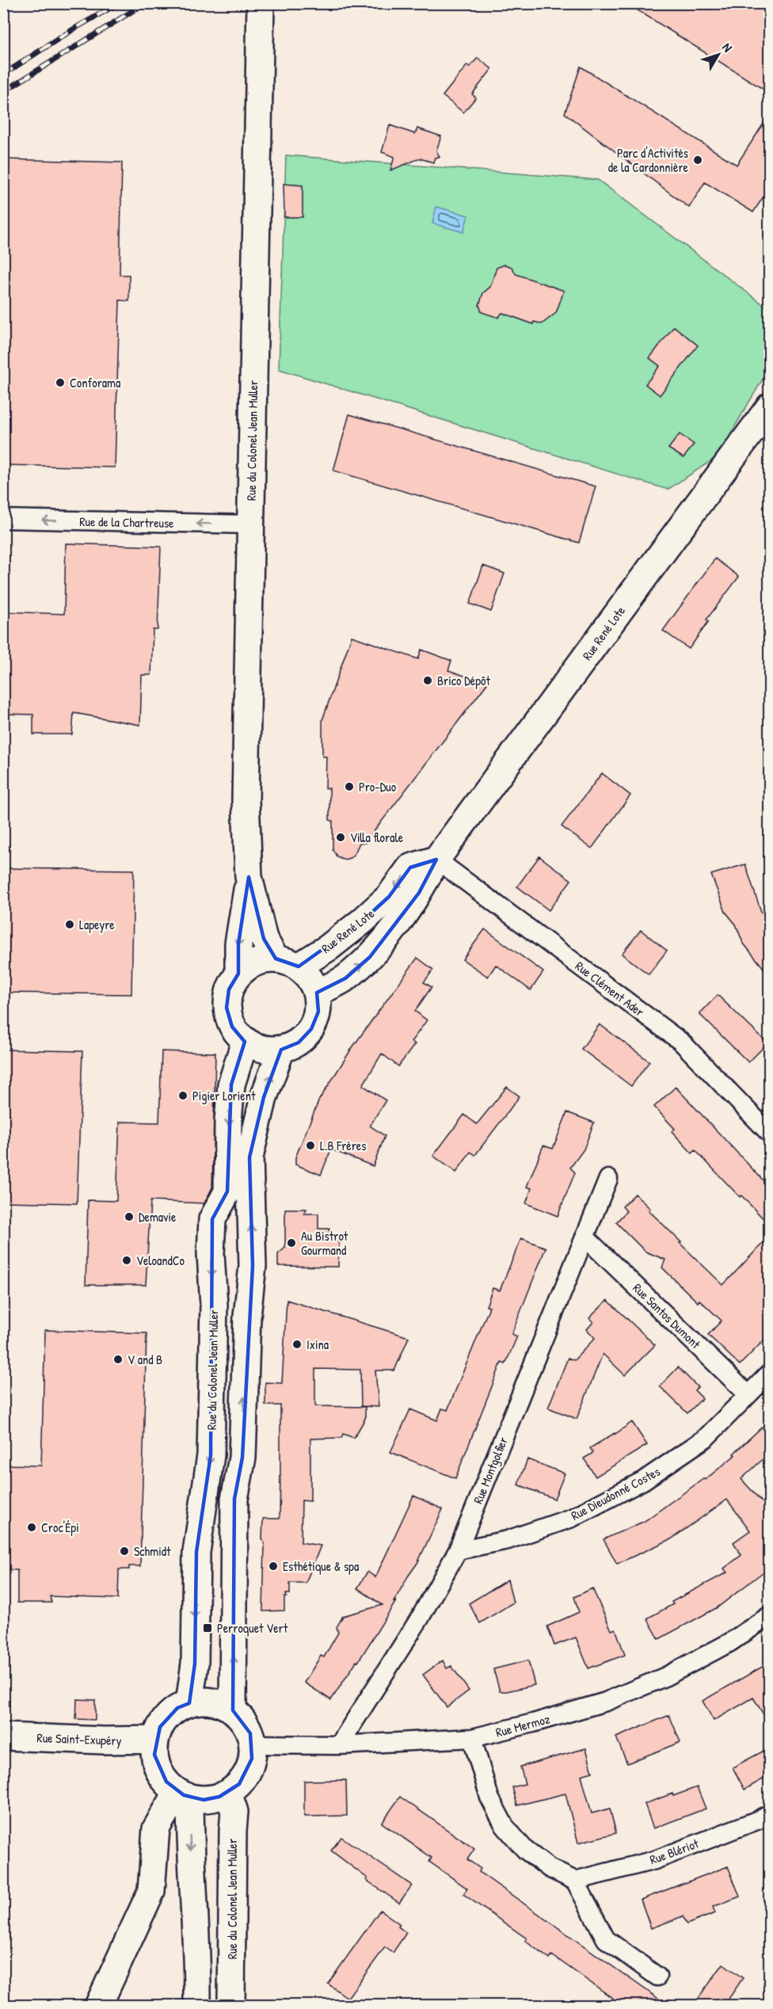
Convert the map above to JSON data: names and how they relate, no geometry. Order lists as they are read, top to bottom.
{
  "streets": {
    "main road": ["Rue du Colonel Jean Muller", "Rue René Lote", "Rue Saint-Exupéry"],
    "street": [
      "Rue de la Chartreuse",
      "Rue Clément Ader",
      "Rue Santos Dumont",
      "Rue Montgolfier",
      "Rue Dieudonné Costes",
      "Rue Mermoz",
      "Rue Blériot"
    ]
  },
  "crossings": [
    ["Rue du Colonel Jean Muller", "Rue de la Chartreuse"],
    ["Rue du Colonel Jean Muller", "Rue René Lote"],
    ["Rue du Colonel Jean Muller", "Rue Mermoz"],
    ["Rue du Colonel Jean Muller", "Rue Saint-Exupéry"],
    ["Rue René Lote", "Rue Clément Ader"],
    ["Rue Santos Dumont", "Rue Montgolfier"],
    ["Rue Santos Dumont", "Rue Dieudonné Costes"],
    ["Rue Montgolfier", "Rue Dieudonné Costes"],
    ["Rue Montgolfier", "Rue Mermoz"],
    ["Rue Mermoz", "Rue Saint-Exupéry"]
  ],
  "one_way": ["Rue de la Chartreuse"],
  "places": {
    "other": [
      "Parc d'Activités de la Cardonnière",
      "Conforama",
      "Brico Dépôt",
      "Pro-Duo",
      "Villa florale",
      "Lapeyre",
      "Pigier Lorient",
      "L.B Frères",
      "Demavie",
      "Au Bistrot Gourmand",
      "VeloandCo",
      "Ixina",
      "V and B",
      "Croc'Épi",
      "Schmidt",
      "Esthétique & spa"
    ],
    "transit": ["Perroquet Vert"]
  },
  "north": "top right"
}
